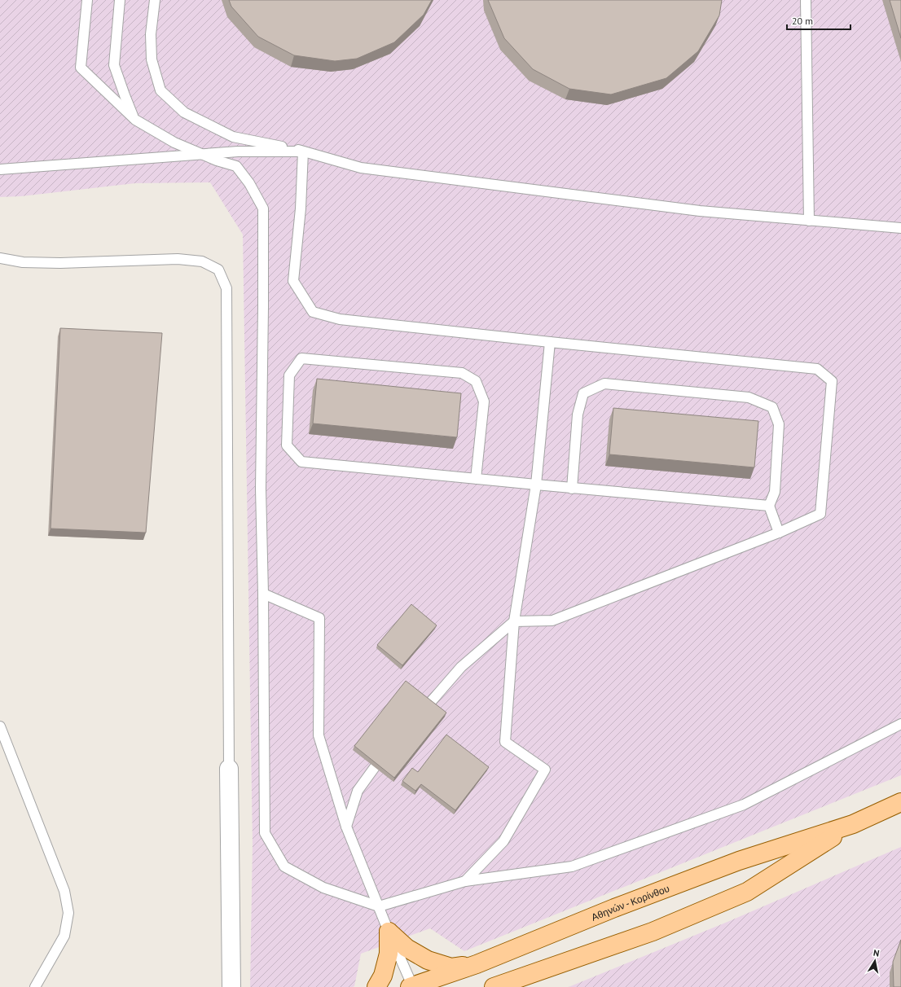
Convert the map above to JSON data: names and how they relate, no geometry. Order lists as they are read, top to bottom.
{
  "streets": {
    "main road": ["Αθηνών - Κορίνθου"]
  },
  "scale_bar": "20 m",
  "north": "top"
}
